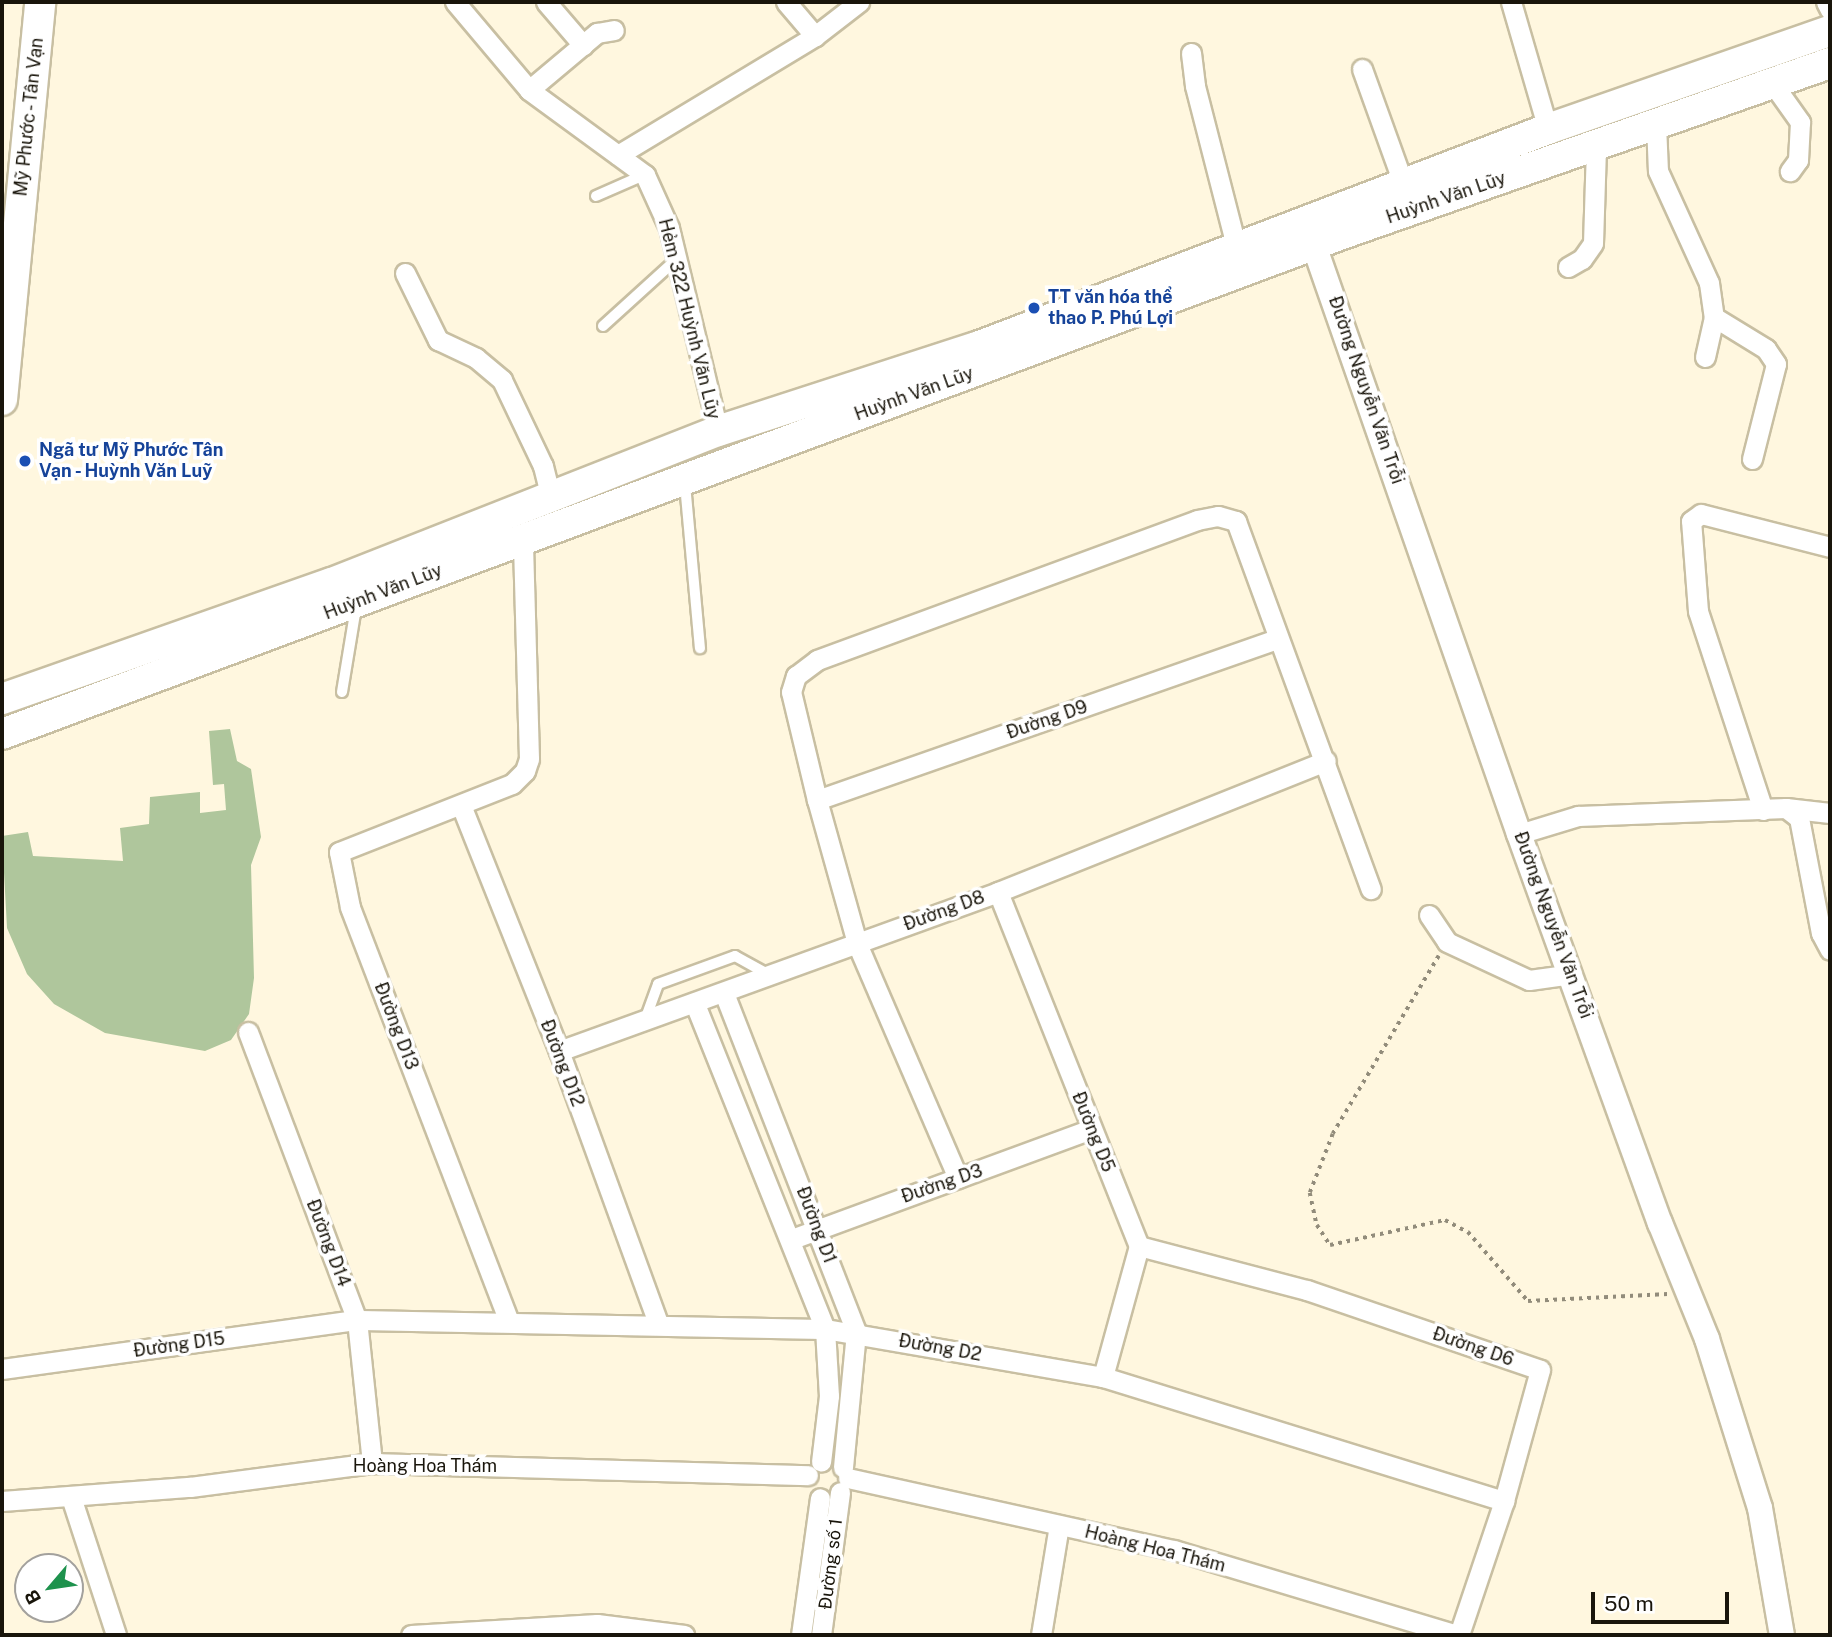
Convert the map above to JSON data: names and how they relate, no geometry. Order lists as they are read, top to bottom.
{
  "streets": {
    "main road": ["Mỹ Phước - Tân Vạn", "Huỳnh Văn Lũy"],
    "street": [
      "Hẻm 322 Huỳnh Văn Lũy",
      "Đường Nguyễn Văn Trỗi",
      "Đường D9",
      "Đường D8",
      "Đường D13",
      "Đường D12",
      "Đường D5",
      "Đường D3",
      "Đường D1",
      "Đường D14",
      "Đường D15",
      "Đường D6",
      "Đường D2",
      "Hoàng Hoa Thám",
      "Đường số 1"
    ]
  },
  "crossings": [
    ["Huỳnh Văn Lũy", "Hẻm 322 Huỳnh Văn Lũy"],
    ["Huỳnh Văn Lũy", "Đường Nguyễn Văn Trỗi"],
    ["Đường D8", "Đường D12"],
    ["Đường D8", "Đường D5"],
    ["Đường D8", "Đường D1"],
    ["Đường D13", "Đường D12"],
    ["Đường D13", "Đường D2"],
    ["Đường D12", "Đường D2"],
    ["Đường D5", "Đường D3"],
    ["Đường D5", "Đường D6"],
    ["Đường D3", "Đường D1"],
    ["Đường D1", "Đường D2"],
    ["Đường D1", "Hoàng Hoa Thám"],
    ["Đường D1", "Đường số 1"],
    ["Đường D14", "Đường D15"],
    ["Đường D14", "Đường D2"],
    ["Đường D14", "Hoàng Hoa Thám"],
    ["Đường D15", "Đường D2"],
    ["Đường D6", "Đường D2"],
    ["Đường D6", "Hoàng Hoa Thám"],
    ["Hoàng Hoa Thám", "Đường số 1"]
  ],
  "places": ["TT văn hóa thể thao P. Phú Lợi", "Ngã tư Mỹ Phước Tân Vạn - Huỳnh Văn Luỹ"],
  "scale_bar": "50 m",
  "north": "bottom left"
}
